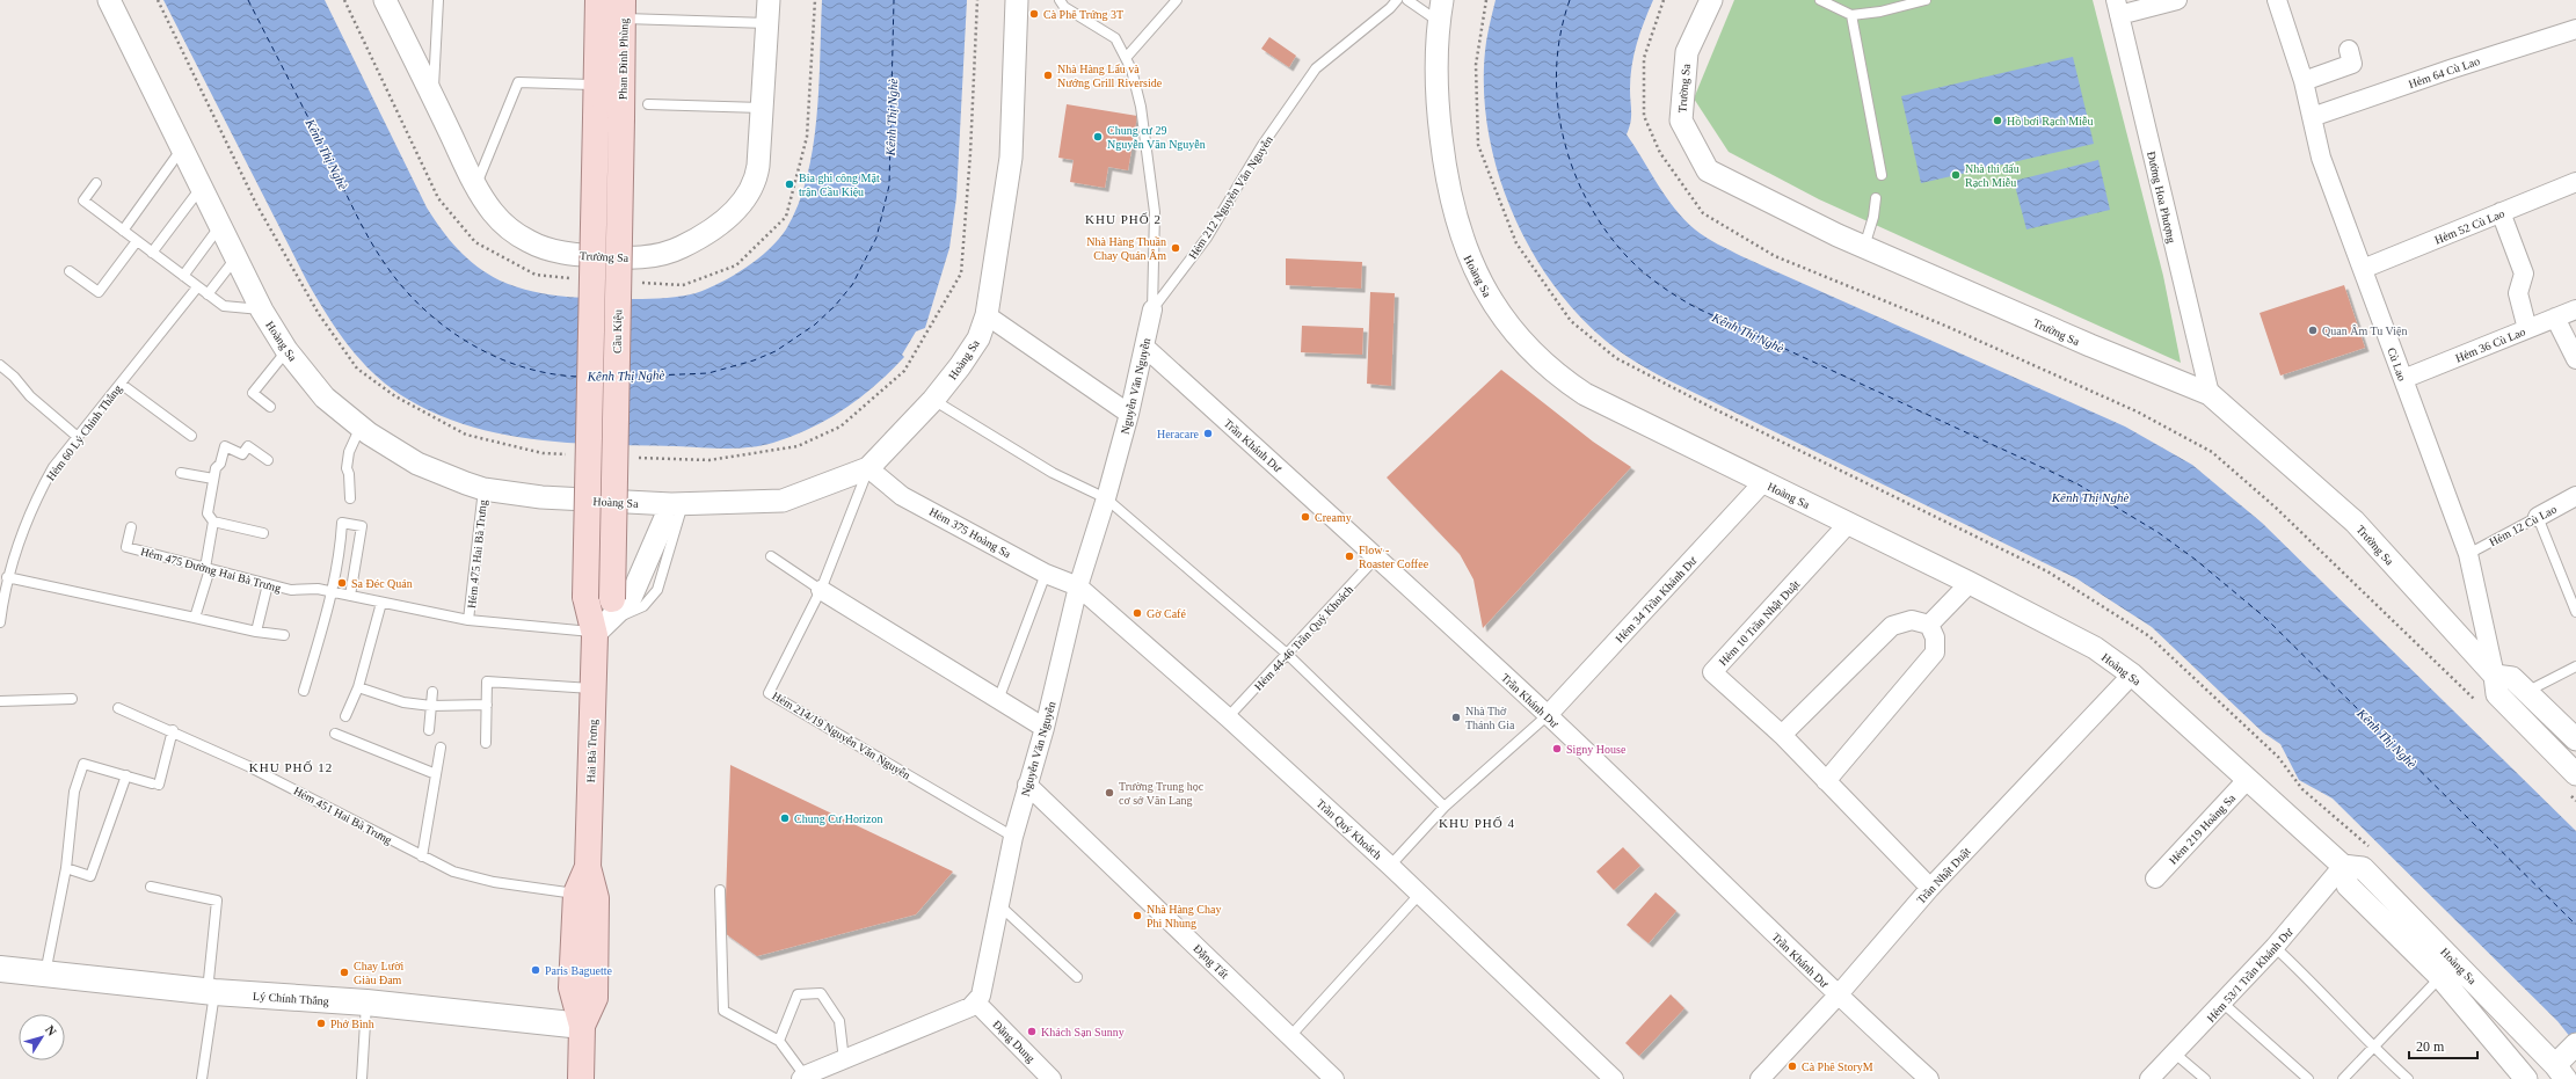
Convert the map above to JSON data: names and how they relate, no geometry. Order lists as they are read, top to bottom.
{
  "streets": {
    "main road": [
      "Phan Đình Phùng",
      "Cầu Kiệu",
      "Hai Bà Trưng",
      "Lý Chính Thắng"
    ],
    "street": [
      "Hẻm 64 Cù Lao",
      "Trường Sa",
      "Đường Hoa Phượng",
      "Hẻm 52 Cù Lao",
      "Hoàng Sa",
      "Hẻm 36 Cù Lao",
      "Cù Lao",
      "Nguyễn Văn Nguyễn",
      "Trần Khánh Dư",
      "Hẻm 12 Cù Lao",
      "Hẻm 375 Hoàng Sa",
      "Hẻm 34 Trần Khánh Dư",
      "Hẻm 10 Trần Nhật Duật",
      "Trần Quý Khoách",
      "Hẻm 219 Hoàng Sa",
      "Trần Nhật Duật",
      "Ðặng Tất",
      "Hẻm 53/1 Trần Khánh Dư",
      "Đặng Dung"
    ],
    "lane": [
      "Hẻm 212 Nguyễn Văn Nguyễn",
      "Hẻm 60 Lý Chính Thắng",
      "Hẻm 475 Hai Bà Trưng",
      "Hẻm 475 Đường Hai Bà Trưng",
      "Hẻm 44-46 Trần Quý Khoách",
      "Hẻm 214/19 Nguyễn Văn Nguyễn",
      "Hẻm 451 Hai Bà Trưng"
    ]
  },
  "crossings": [
    ["Phan Đình Phùng", "Cầu Kiệu"],
    ["Hẻm 64 Cù Lao", "Cù Lao"],
    ["Trường Sa", "Đường Hoa Phượng"],
    ["Trường Sa", "Cù Lao"],
    ["Hẻm 212 Nguyễn Văn Nguyễn", "Nguyễn Văn Nguyễn"],
    ["Hẻm 52 Cù Lao", "Cù Lao"],
    ["Hoàng Sa", "Hẻm 375 Hoàng Sa"],
    ["Hoàng Sa", "Hẻm 475 Hai Bà Trưng"],
    ["Hoàng Sa", "Hẻm 34 Trần Khánh Dư"],
    ["Hoàng Sa", "Hẻm 10 Trần Nhật Duật"],
    ["Hoàng Sa", "Hẻm 214/19 Nguyễn Văn Nguyễn"],
    ["Hoàng Sa", "Hẻm 219 Hoàng Sa"],
    ["Hoàng Sa", "Trần Nhật Duật"],
    ["Hoàng Sa", "Hẻm 53/1 Trần Khánh Dư"],
    ["Cầu Kiệu", "Hai Bà Trưng"],
    ["Hẻm 36 Cù Lao", "Cù Lao"],
    ["Cù Lao", "Hẻm 12 Cù Lao"],
    ["Nguyễn Văn Nguyễn", "Trần Khánh Dư"],
    ["Nguyễn Văn Nguyễn", "Hẻm 375 Hoàng Sa"],
    ["Nguyễn Văn Nguyễn", "Hẻm 214/19 Nguyễn Văn Nguyễn"],
    ["Nguyễn Văn Nguyễn", "Trần Quý Khoách"],
    ["Nguyễn Văn Nguyễn", "Ðặng Tất"],
    ["Nguyễn Văn Nguyễn", "Đặng Dung"],
    ["Trần Khánh Dư", "Hẻm 34 Trần Khánh Dư"],
    ["Trần Khánh Dư", "Hẻm 44-46 Trần Quý Khoách"],
    ["Trần Khánh Dư", "Trần Nhật Duật"],
    ["Hẻm 375 Hoàng Sa", "Hẻm 214/19 Nguyễn Văn Nguyễn"],
    ["Hẻm 375 Hoàng Sa", "Trần Quý Khoách"],
    ["Hẻm 475 Hai Bà Trưng", "Hẻm 475 Đường Hai Bà Trưng"],
    ["Hẻm 475 Hai Bà Trưng", "Hai Bà Trưng"],
    ["Hẻm 10 Trần Nhật Duật", "Trần Nhật Duật"],
    ["Hẻm 44-46 Trần Quý Khoách", "Trần Quý Khoách"],
    ["Hai Bà Trưng", "Hẻm 451 Hai Bà Trưng"],
    ["Hai Bà Trưng", "Lý Chính Thắng"]
  ],
  "districts": ["KHU PHỐ 2", "KHU PHỐ 12", "KHU PHỐ 4"],
  "water": ["Kênh Thị Nghè"],
  "places": [
    "Cà Phê Trứng 3T",
    "Nhà Hàng Lẩu và Nướng Grill Riverside",
    "Hồ bơi Rạch Miễu",
    "Chung cư 29 Nguyễn Văn Nguyễn",
    "Nhà thi đấu Rạch Miễu",
    "Bia ghi công Mặt trận Cầu Kiệu",
    "Nhà Hàng Thuần Chay Quán Âm",
    "Quan Âm Tu Viện",
    "Heracare",
    "Creamy",
    "Flow - Roaster Coffee",
    "Sa Đéc Quán",
    "Gờ Café",
    "Nhà Thờ Thánh Gia",
    "Signy House",
    "Trường Trung học cơ sở Văn Lang",
    "Chung Cư Horizon",
    "Nhà Hàng Chay Phi Nhung",
    "Paris Baguette",
    "Chay Lười Giàu Đam",
    "Phở Bình",
    "Khách Sạn Sunny",
    "Cà Phê StoryM"
  ],
  "scale_bar": "20 m",
  "north": "top right"
}
